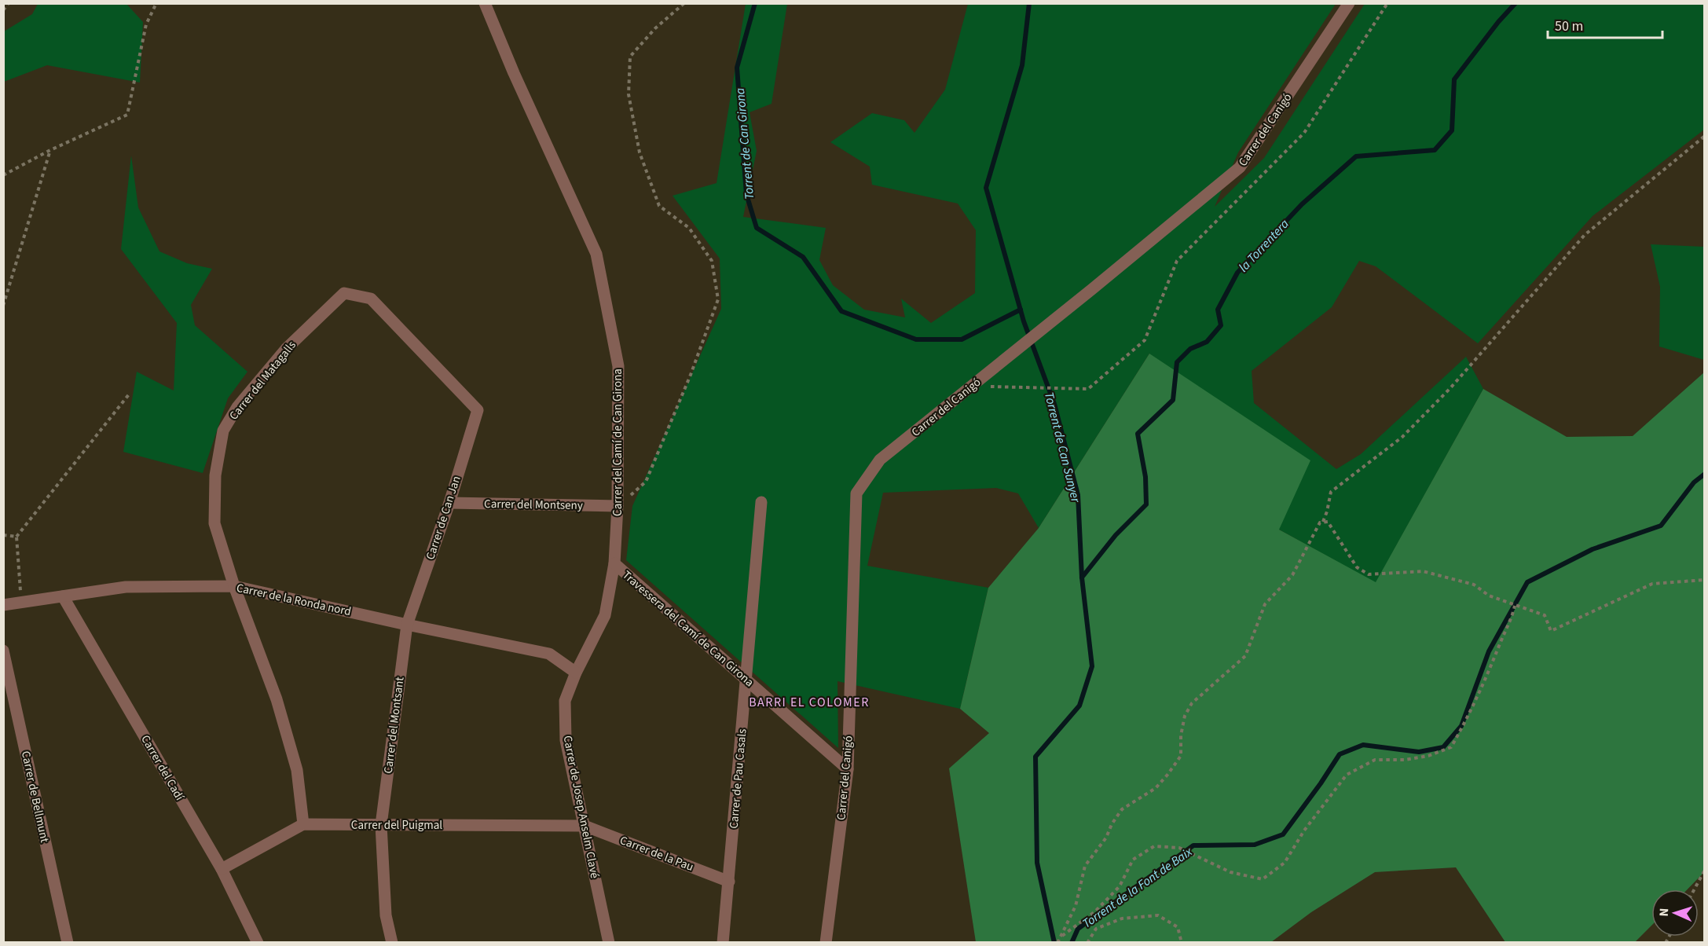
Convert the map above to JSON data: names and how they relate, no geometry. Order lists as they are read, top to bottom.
{
  "streets": {
    "street": [
      "Carrer del Canigó",
      "Carrer del Matagalls",
      "Carrer del Camí de Can Girona",
      "Carrer del Montseny",
      "Carrer de Can Jan",
      "Carrer de la Ronda nord",
      "Travessera del Camí de Can Girona",
      "Carrer del Montsant",
      "Carrer del Cadí",
      "Carrer de Pau Casals",
      "Carrer de Bellmunt",
      "Carrer de Josep Anselm Clavé",
      "Carrer del Puigmal",
      "Carrer de la Pau"
    ]
  },
  "crossings": [
    ["Carrer del Canigó", "Travessera del Camí de Can Girona"],
    ["Carrer del Matagalls", "Carrer de Can Jan"],
    ["Carrer del Matagalls", "Carrer de la Ronda nord"],
    ["Carrer del Matagalls", "Carrer del Puigmal"],
    ["Carrer del Camí de Can Girona", "Carrer del Montseny"],
    ["Carrer del Camí de Can Girona", "Carrer de la Ronda nord"],
    ["Carrer del Camí de Can Girona", "Travessera del Camí de Can Girona"],
    ["Carrer del Camí de Can Girona", "Carrer de Josep Anselm Clavé"],
    ["Carrer del Montseny", "Carrer de Can Jan"],
    ["Carrer de Can Jan", "Carrer de la Ronda nord"],
    ["Carrer de Can Jan", "Carrer del Montsant"],
    ["Carrer de la Ronda nord", "Carrer del Montsant"],
    ["Carrer de la Ronda nord", "Carrer del Cadí"],
    ["Carrer de la Ronda nord", "Carrer de Josep Anselm Clavé"],
    ["Travessera del Camí de Can Girona", "Carrer de Pau Casals"],
    ["Carrer del Montsant", "Carrer del Puigmal"],
    ["Carrer de Pau Casals", "Carrer de la Pau"],
    ["Carrer de Josep Anselm Clavé", "Carrer del Puigmal"],
    ["Carrer de Josep Anselm Clavé", "Carrer de la Pau"],
    ["Carrer del Puigmal", "Carrer de la Pau"]
  ],
  "districts": ["BARRI EL COLOMER"],
  "water": [
    "Torrent de Can Girona",
    "la Torrentera",
    "Torrent de Can Sunyer",
    "Torrent de la Font de Baix"
  ],
  "scale_bar": "50 m",
  "north": "left"
}
